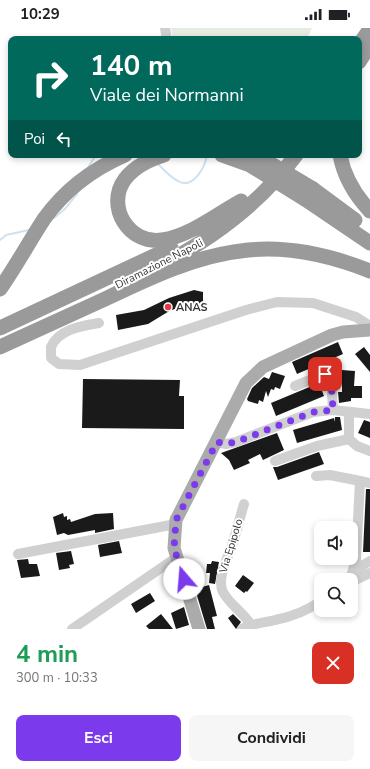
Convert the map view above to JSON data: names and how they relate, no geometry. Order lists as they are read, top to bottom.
{
  "streets": {
    "highway": ["Diramazione Napoli"],
    "street": ["Via Epipolo"]
  },
  "places": ["ANAS"],
  "page": {
    "status": "10:29",
    "turn": ["140 m", "Viale dei Normanni"],
    "then": "Poi",
    "heading": ["4 min", "300 m · 10:33"],
    "buttons": ["Esci", "Condividi"]
  }
}
